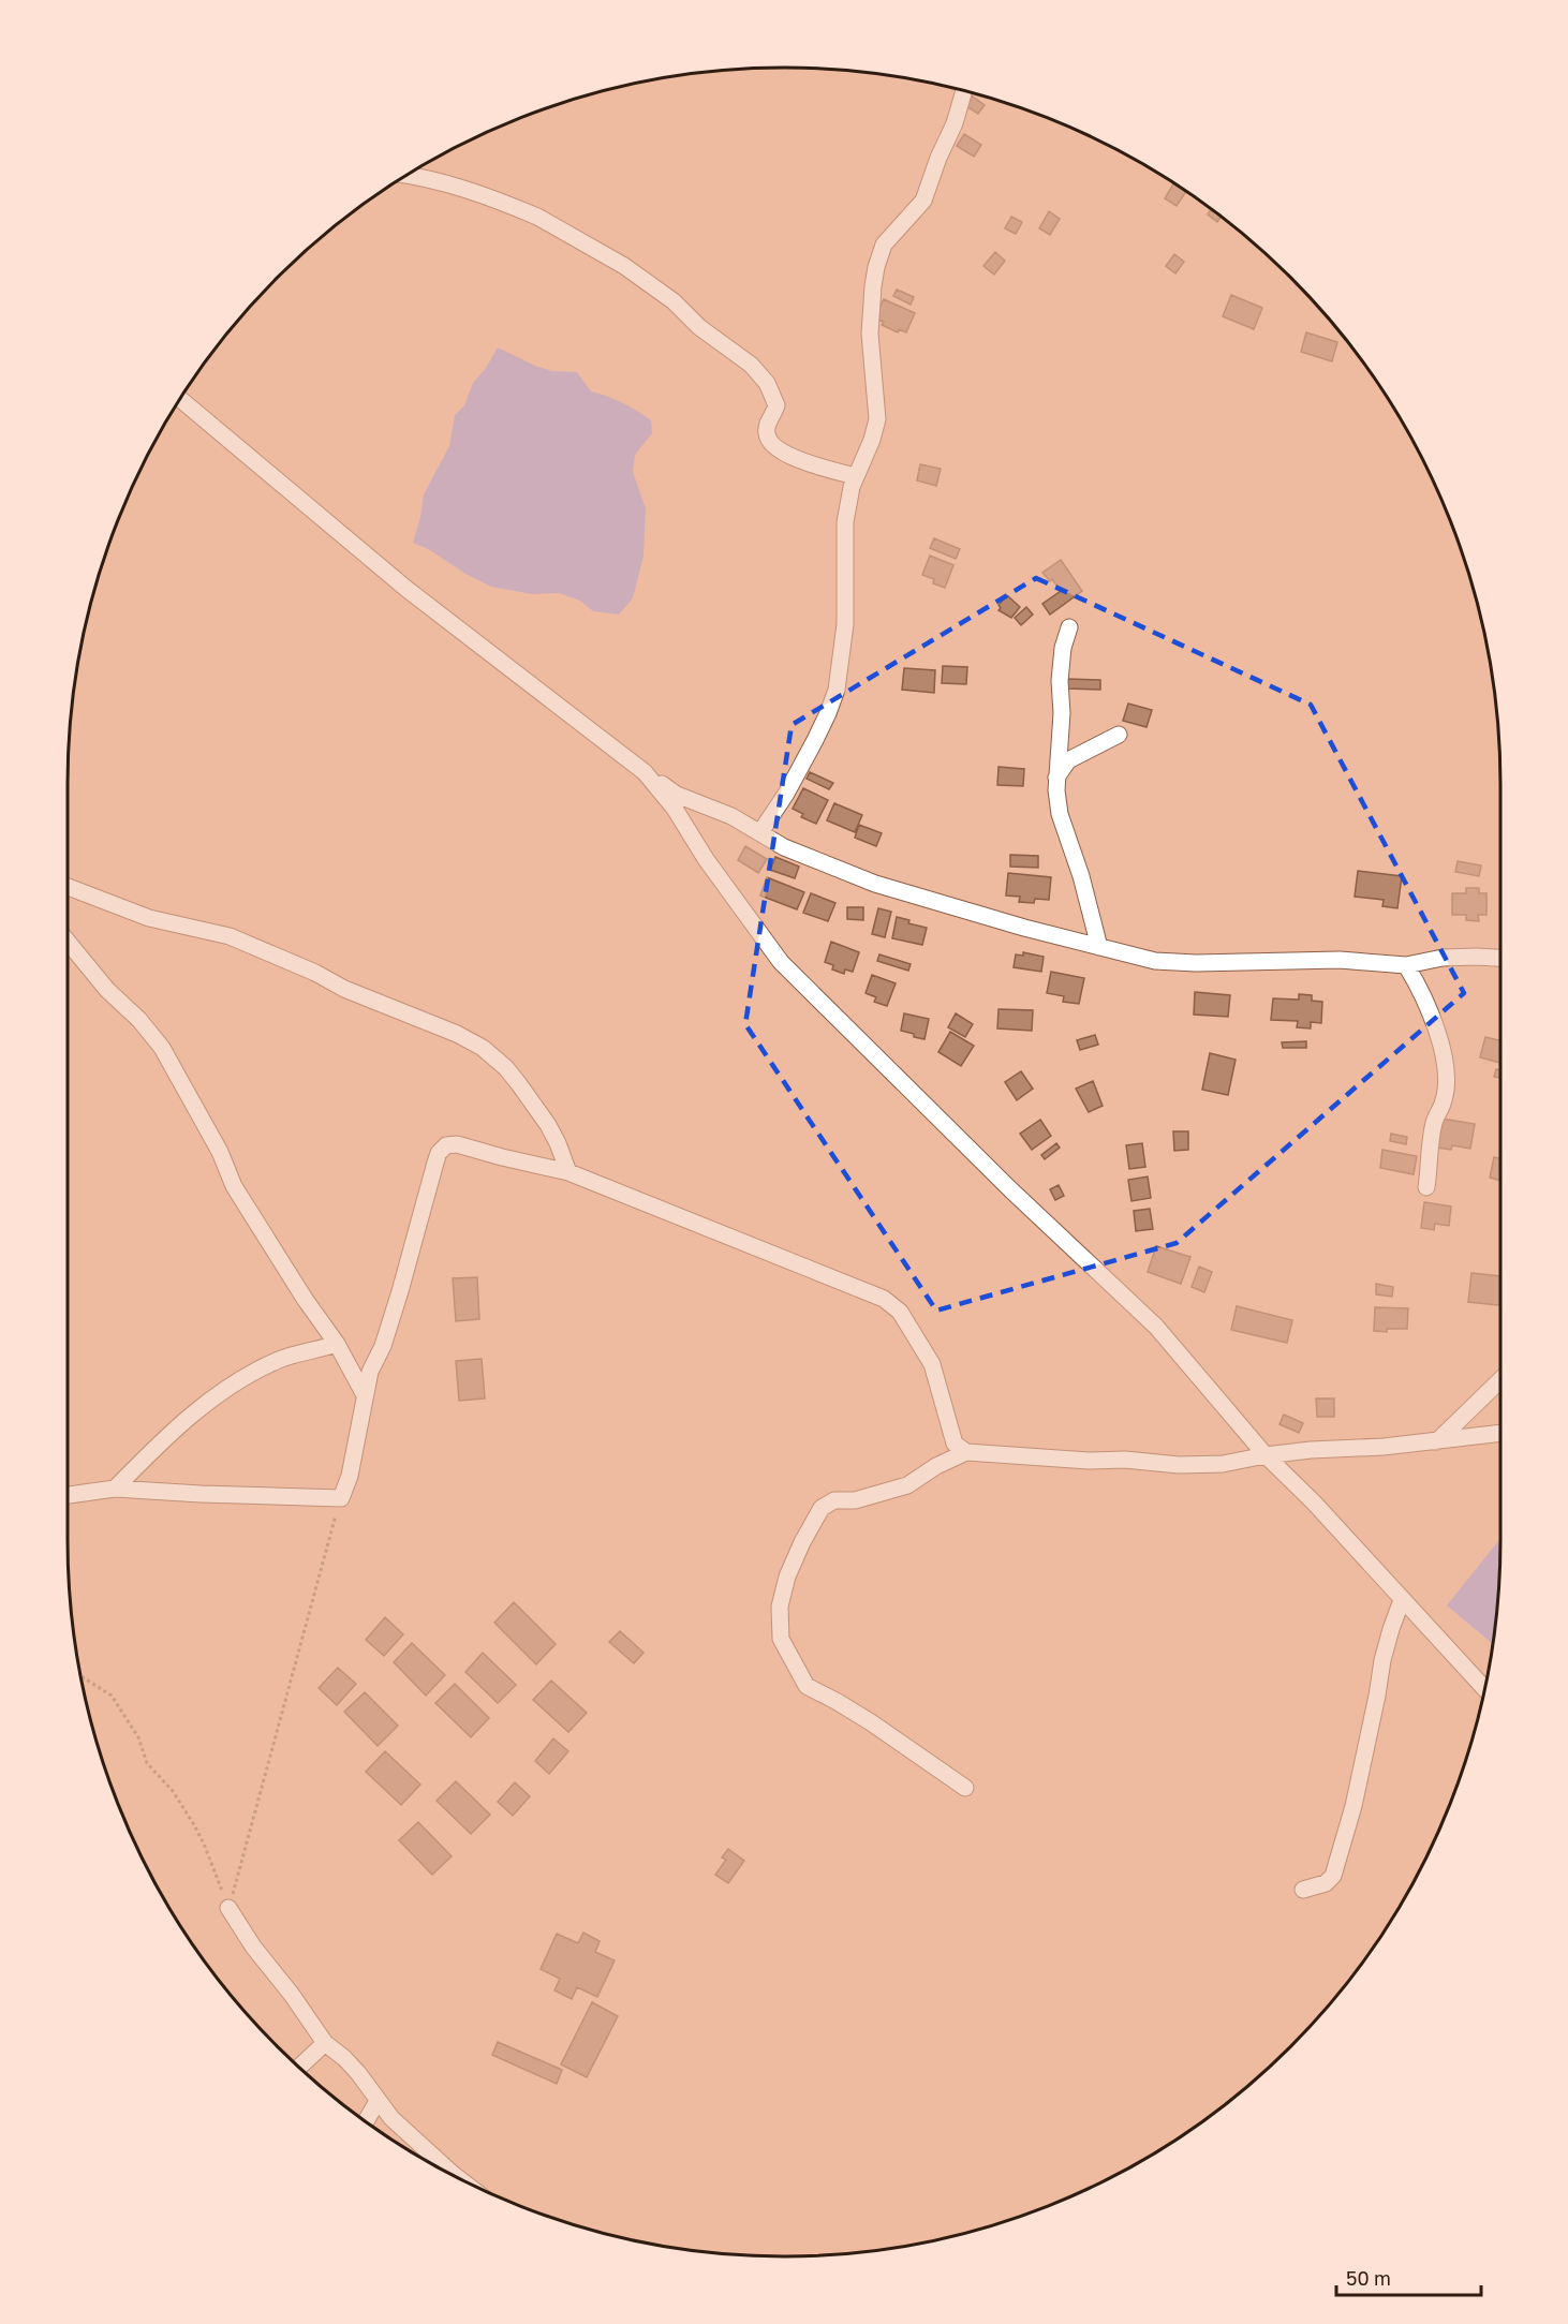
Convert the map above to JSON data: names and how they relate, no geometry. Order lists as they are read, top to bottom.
{
  "scale_bar": "50 m"
}
